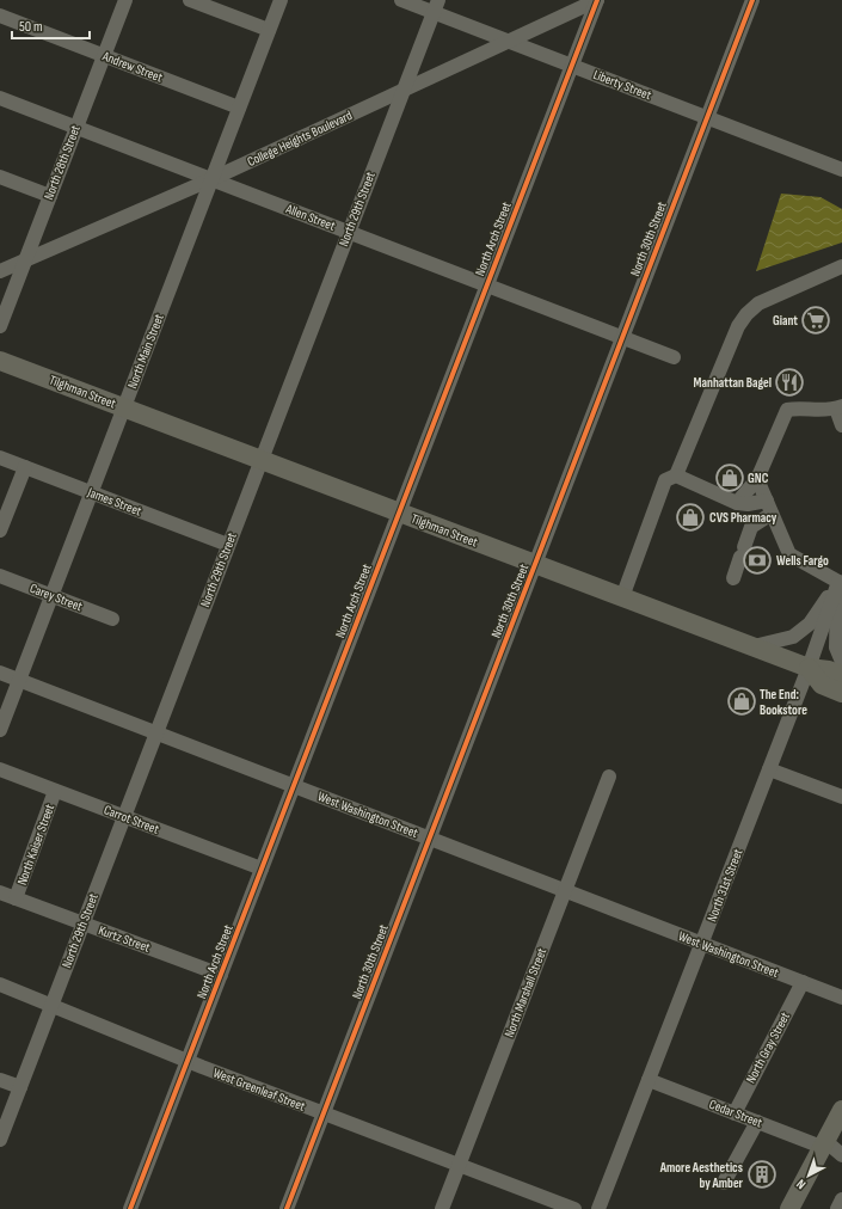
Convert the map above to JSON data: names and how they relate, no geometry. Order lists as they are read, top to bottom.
{
  "streets": {
    "main road": ["Tilghman Street"],
    "street": [
      "Andrew Street",
      "Liberty Street",
      "College Heights Boulevard",
      "North 28th Street",
      "North 29th Street",
      "Allen Street",
      "North Arch Street",
      "North 30th Street",
      "North Main Street",
      "James Street",
      "Carey Street",
      "West Washington Street",
      "Carrot Street",
      "North Kaiser Street",
      "North 31st Street",
      "Kurtz Street",
      "North Marshall Street",
      "North Gray Street",
      "West Greenleaf Street",
      "Cedar Street"
    ]
  },
  "crossings": [
    ["Andrew Street", "North 28th Street"],
    ["Andrew Street", "North Main Street"],
    ["Liberty Street", "College Heights Boulevard"],
    ["Liberty Street", "North 29th Street"],
    ["Liberty Street", "North Arch Street"],
    ["Liberty Street", "North 30th Street"],
    ["College Heights Boulevard", "North 28th Street"],
    ["College Heights Boulevard", "North 29th Street"],
    ["College Heights Boulevard", "Allen Street"],
    ["College Heights Boulevard", "North Arch Street"],
    ["College Heights Boulevard", "North Main Street"],
    ["North 28th Street", "Allen Street"],
    ["North 29th Street", "Allen Street"],
    ["North 29th Street", "Tilghman Street"],
    ["North 29th Street", "James Street"],
    ["North 29th Street", "West Washington Street"],
    ["North 29th Street", "Carrot Street"],
    ["North 29th Street", "Kurtz Street"],
    ["North 29th Street", "West Greenleaf Street"],
    ["Allen Street", "North Arch Street"],
    ["Allen Street", "North 30th Street"],
    ["Allen Street", "North Main Street"],
    ["North Arch Street", "Tilghman Street"],
    ["North Arch Street", "West Washington Street"],
    ["North Arch Street", "Carrot Street"],
    ["North Arch Street", "Kurtz Street"],
    ["North Arch Street", "West Greenleaf Street"],
    ["North 30th Street", "Tilghman Street"],
    ["North 30th Street", "West Washington Street"],
    ["North 30th Street", "West Greenleaf Street"],
    ["North Main Street", "Tilghman Street"],
    ["North Main Street", "James Street"],
    ["North Main Street", "Carey Street"],
    ["North Main Street", "West Washington Street"],
    ["Tilghman Street", "North 31st Street"],
    ["West Washington Street", "North 31st Street"],
    ["West Washington Street", "North Marshall Street"],
    ["West Washington Street", "North Gray Street"],
    ["Carrot Street", "North Kaiser Street"],
    ["North Kaiser Street", "Kurtz Street"],
    ["North 31st Street", "Cedar Street"],
    ["North Marshall Street", "West Greenleaf Street"],
    ["North Gray Street", "Cedar Street"]
  ],
  "places": {
    "supermarket": ["Giant"],
    "restaurant": ["Manhattan Bagel"],
    "shop": ["GNC", "CVS Pharmacy", "The End: Bookstore"],
    "bank": ["Wells Fargo"],
    "building": ["Amore Aesthetics by Amber"]
  },
  "scale_bar": "50 m",
  "north": "bottom left"
}
